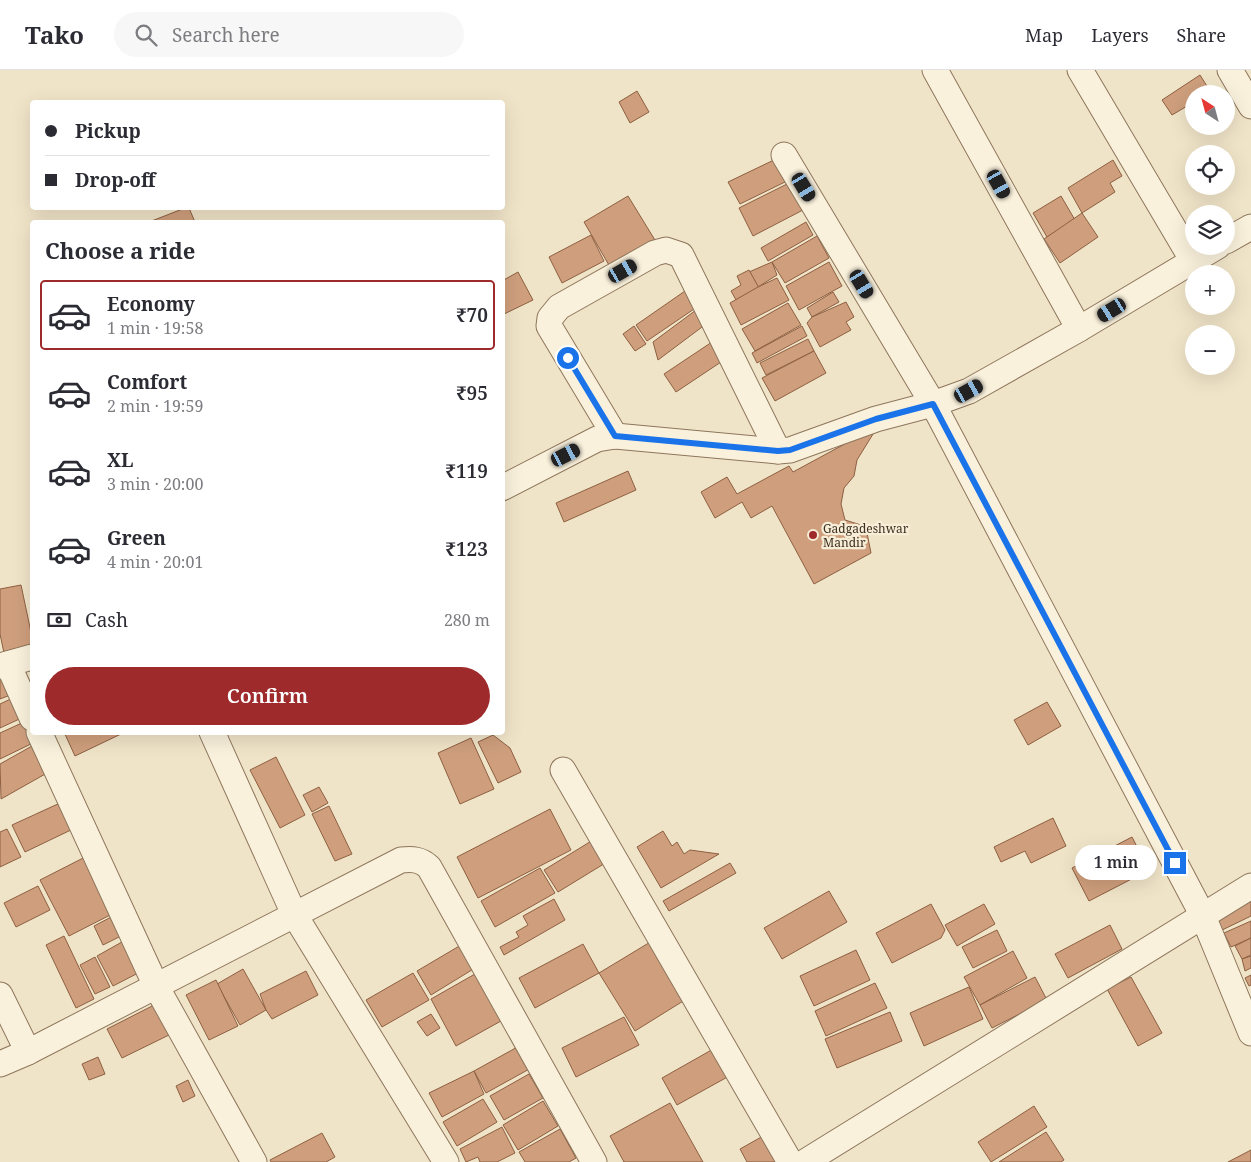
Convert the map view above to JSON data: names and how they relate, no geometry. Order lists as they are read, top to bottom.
{
  "places": ["Gadgadeshwar Mandir"],
  "north": "top left",
  "page": {
    "header": "Tako",
    "search": "Search here",
    "nav": ["Map", "Layers", "Share"],
    "map_buttons": ["+", "−"],
    "banner": ["Pickup", "Drop-off"],
    "heading": "Choose a ride",
    "list": [
      {
        "name": "Economy",
        "note": "1 min · 19:58",
        "value": "₹70"
      },
      {
        "name": "Comfort",
        "note": "2 min · 19:59",
        "value": "₹95"
      },
      {
        "name": "XL",
        "note": "3 min · 20:00",
        "value": "₹119"
      },
      {
        "name": "Green",
        "note": "4 min · 20:01",
        "value": "₹123"
      }
    ],
    "pay": ["Cash", "280 m"],
    "buttons": "Confirm",
    "bubble": "1 min"
  }
}
